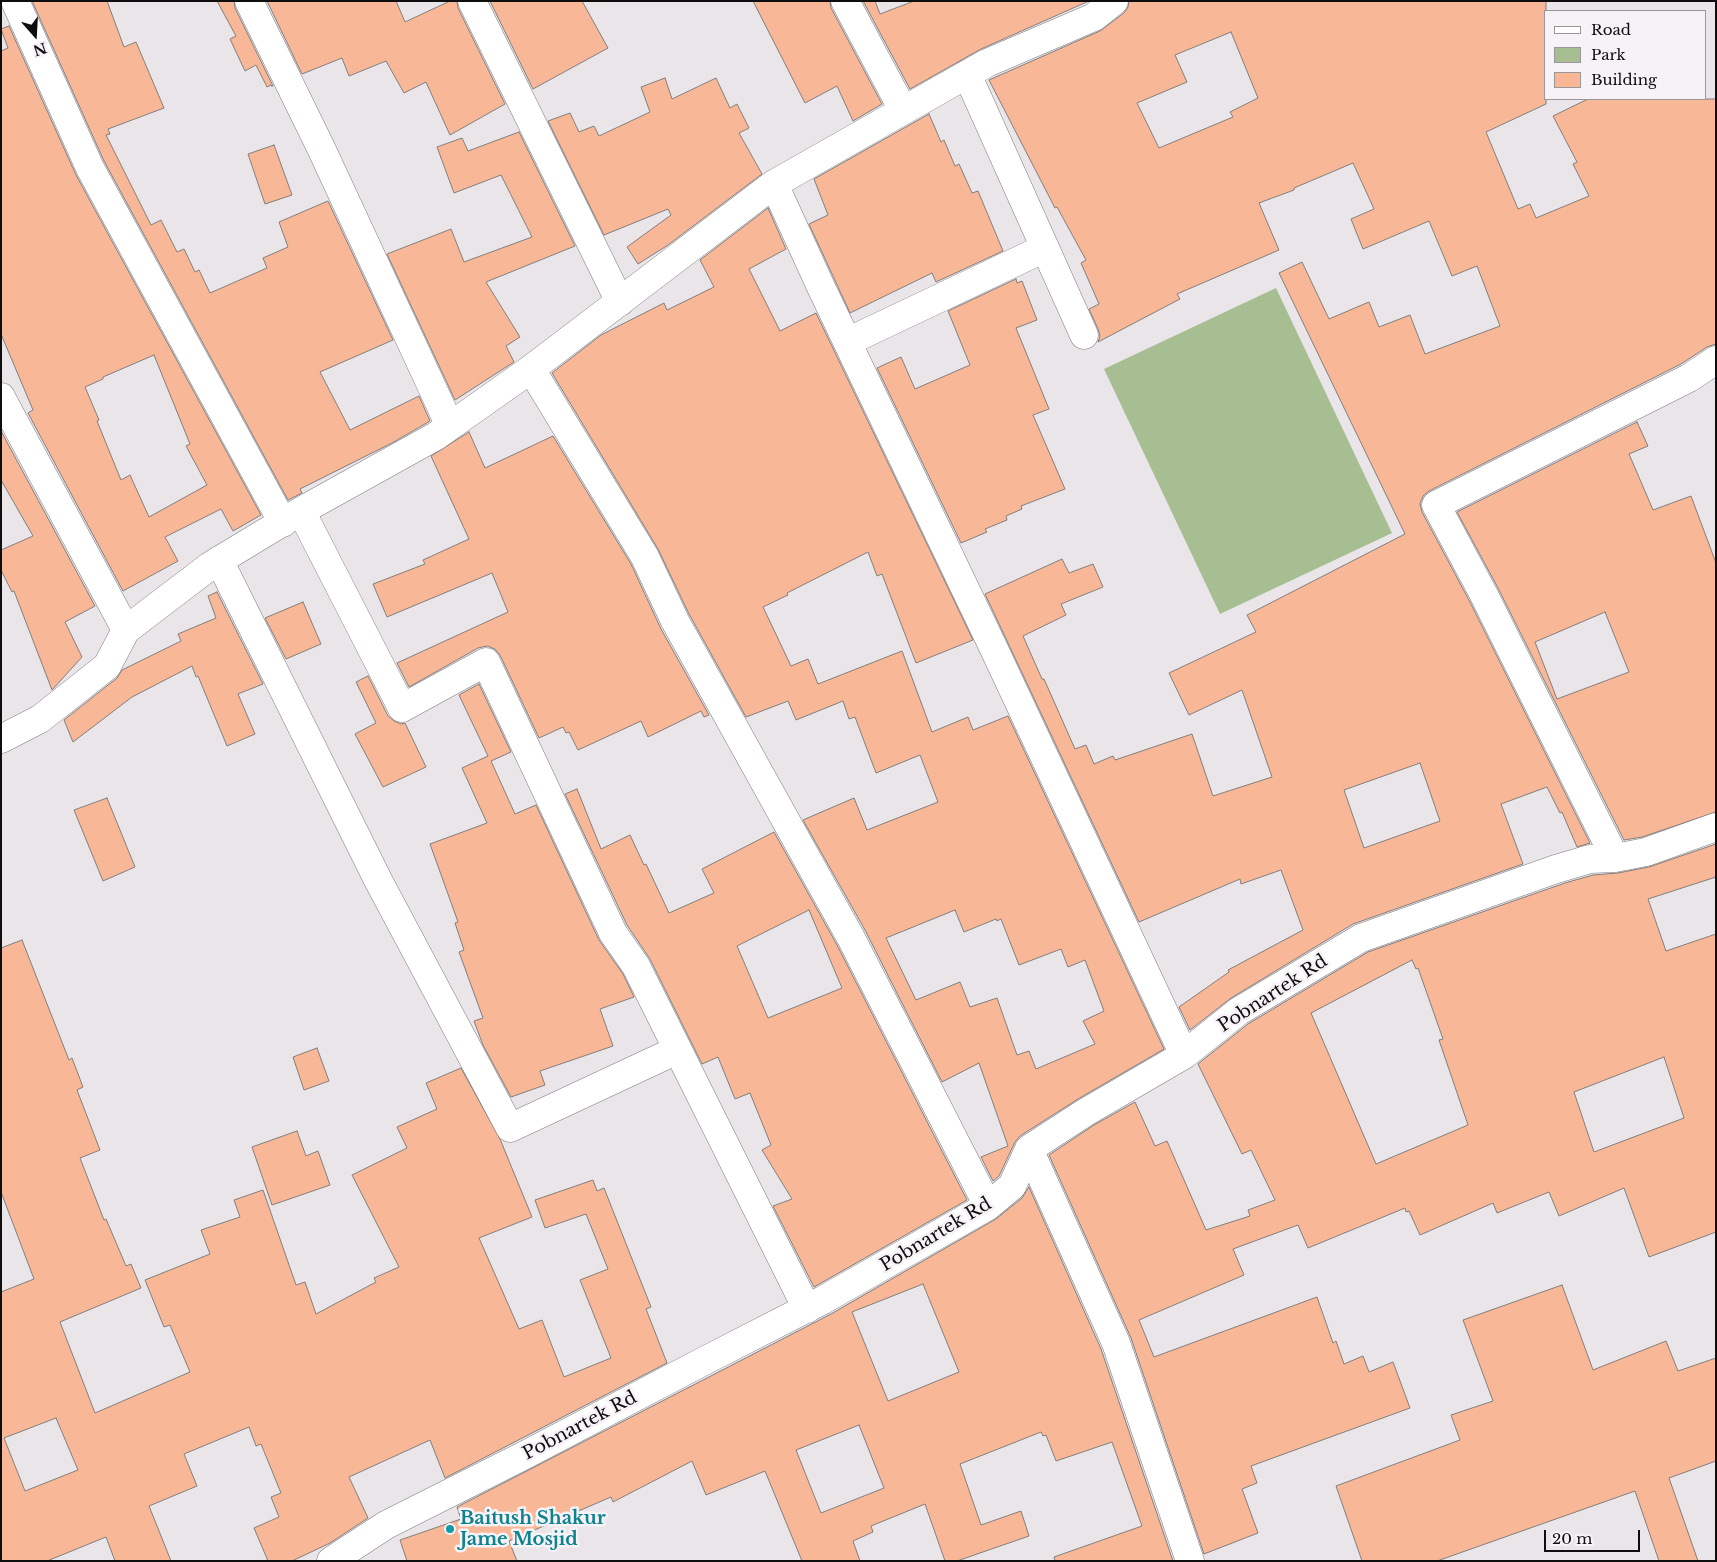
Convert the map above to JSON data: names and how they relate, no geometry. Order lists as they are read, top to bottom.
{
  "streets": {
    "street": ["Pobnartek Rd"]
  },
  "places": ["Baitush Shakur Jame Mosjid"],
  "legend": ["Road", "Park", "Building"],
  "scale_bar": "20 m",
  "north": "bottom"
}
